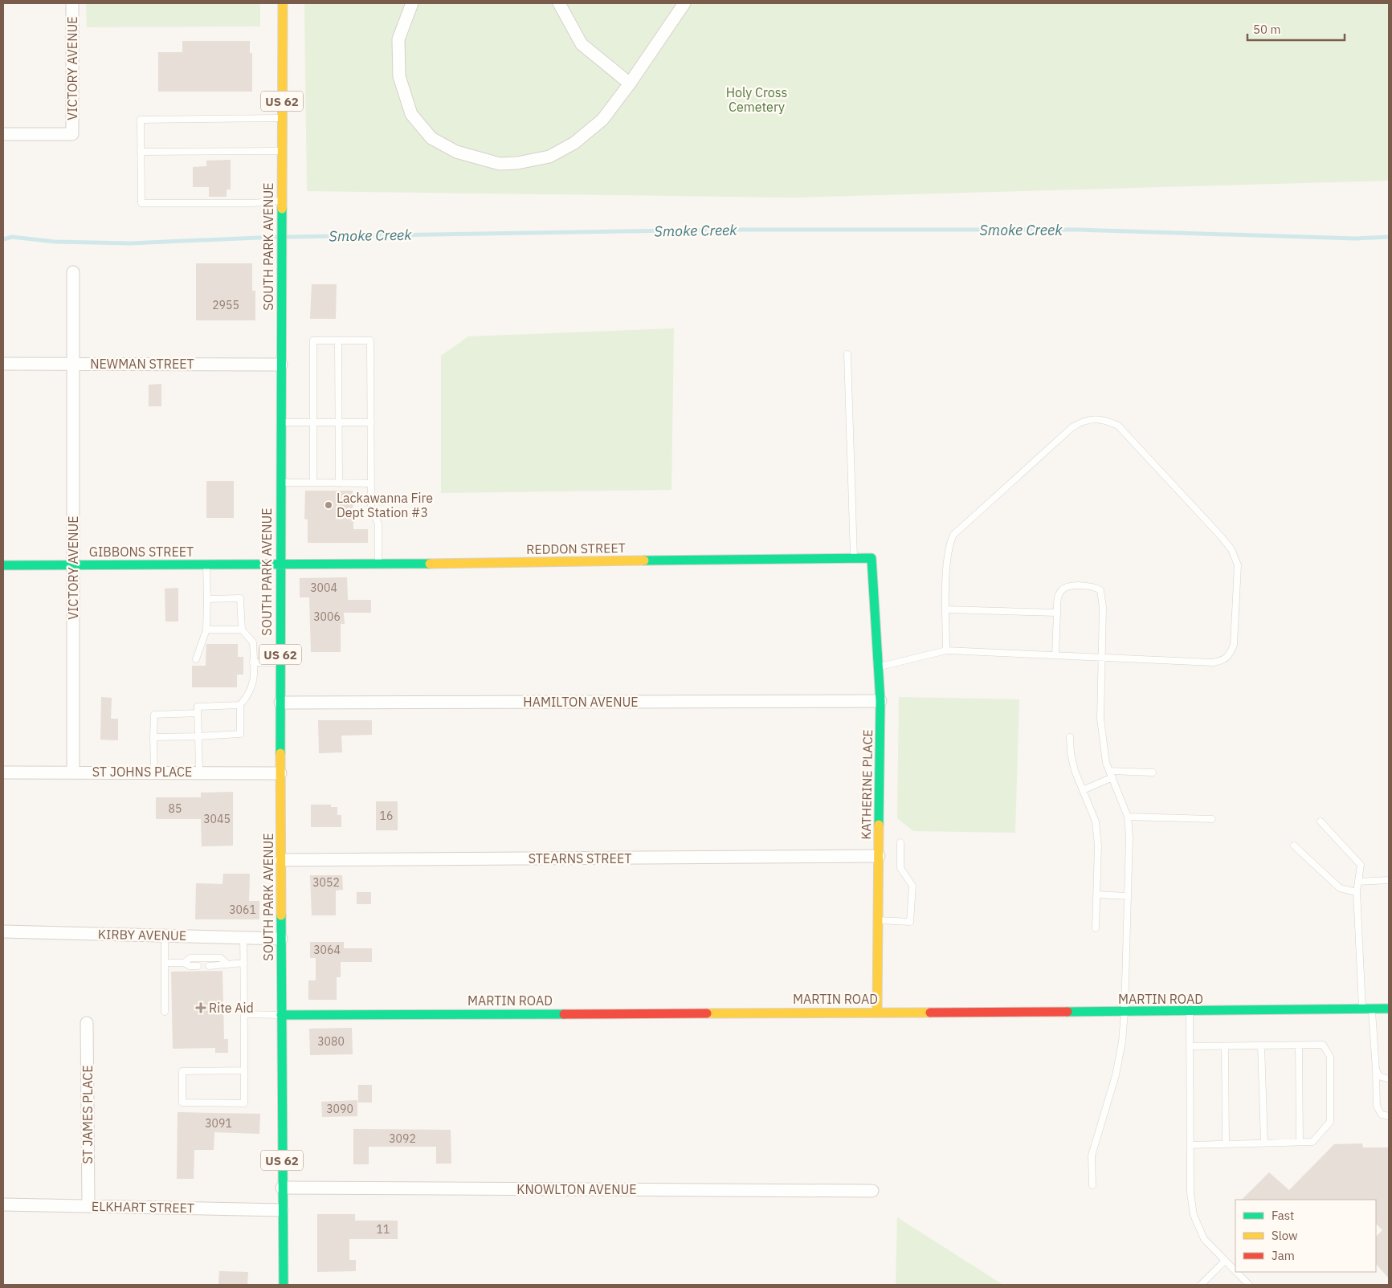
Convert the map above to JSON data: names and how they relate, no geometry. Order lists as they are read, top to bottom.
{
  "streets": {
    "street": [
      "VICTORY AVENUE",
      "US 62",
      "SOUTH PARK AVENUE",
      "NEWMAN STREET",
      "REDDON STREET",
      "GIBBONS STREET",
      "HAMILTON AVENUE",
      "ST JOHNS PLACE",
      "KATHERINE PLACE",
      "STEARNS STREET",
      "KIRBY AVENUE",
      "MARTIN ROAD",
      "ST JAMES PLACE",
      "KNOWLTON AVENUE",
      "ELKHART STREET"
    ]
  },
  "crossings": [
    ["VICTORY AVENUE", "NEWMAN STREET"],
    ["VICTORY AVENUE", "GIBBONS STREET"],
    ["VICTORY AVENUE", "ST JOHNS PLACE"],
    ["SOUTH PARK AVENUE", "NEWMAN STREET"],
    ["SOUTH PARK AVENUE", "REDDON STREET"],
    ["SOUTH PARK AVENUE", "GIBBONS STREET"],
    ["SOUTH PARK AVENUE", "HAMILTON AVENUE"],
    ["SOUTH PARK AVENUE", "ST JOHNS PLACE"],
    ["SOUTH PARK AVENUE", "STEARNS STREET"],
    ["SOUTH PARK AVENUE", "KIRBY AVENUE"],
    ["SOUTH PARK AVENUE", "MARTIN ROAD"],
    ["SOUTH PARK AVENUE", "KNOWLTON AVENUE"],
    ["SOUTH PARK AVENUE", "ELKHART STREET"],
    ["REDDON STREET", "GIBBONS STREET"],
    ["REDDON STREET", "KATHERINE PLACE"],
    ["HAMILTON AVENUE", "KATHERINE PLACE"],
    ["KATHERINE PLACE", "STEARNS STREET"],
    ["KATHERINE PLACE", "MARTIN ROAD"],
    ["ST JAMES PLACE", "ELKHART STREET"]
  ],
  "water": ["Smoke Creek"],
  "parks": ["Holy Cross Cemetery"],
  "places": {
    "other": ["Lackawanna Fire Dept Station #3"],
    "health": ["Rite Aid"]
  },
  "house_numbers": [
    "2955",
    "3004",
    "3006",
    "85",
    "16",
    "3045",
    "3052",
    "3061",
    "3064",
    "3080",
    "3090",
    "3091",
    "3092",
    "11"
  ],
  "legend": ["Fast", "Slow", "Jam"],
  "scale_bar": "50 m"
}
